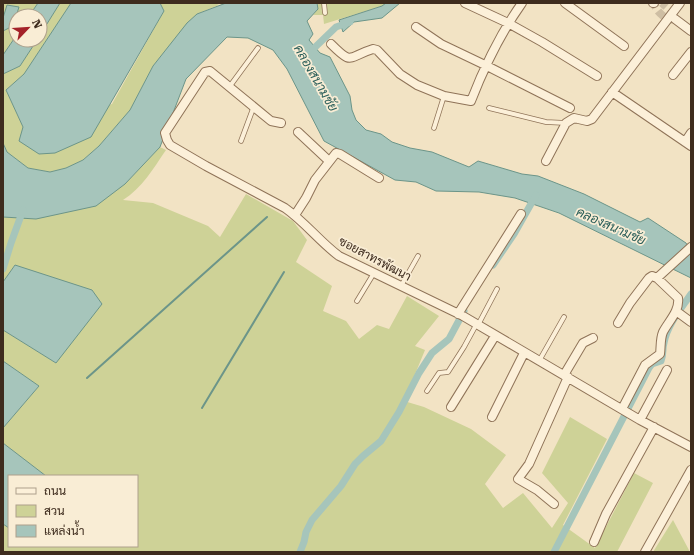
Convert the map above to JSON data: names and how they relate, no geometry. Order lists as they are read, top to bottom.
{
  "streets": {
    "street": ["ซอยสาทรพัฒนา"]
  },
  "water": ["คลองสนามชัย"],
  "legend": ["ถนน", "สวน", "แหล่งน้ำ"],
  "north": "top right"
}
